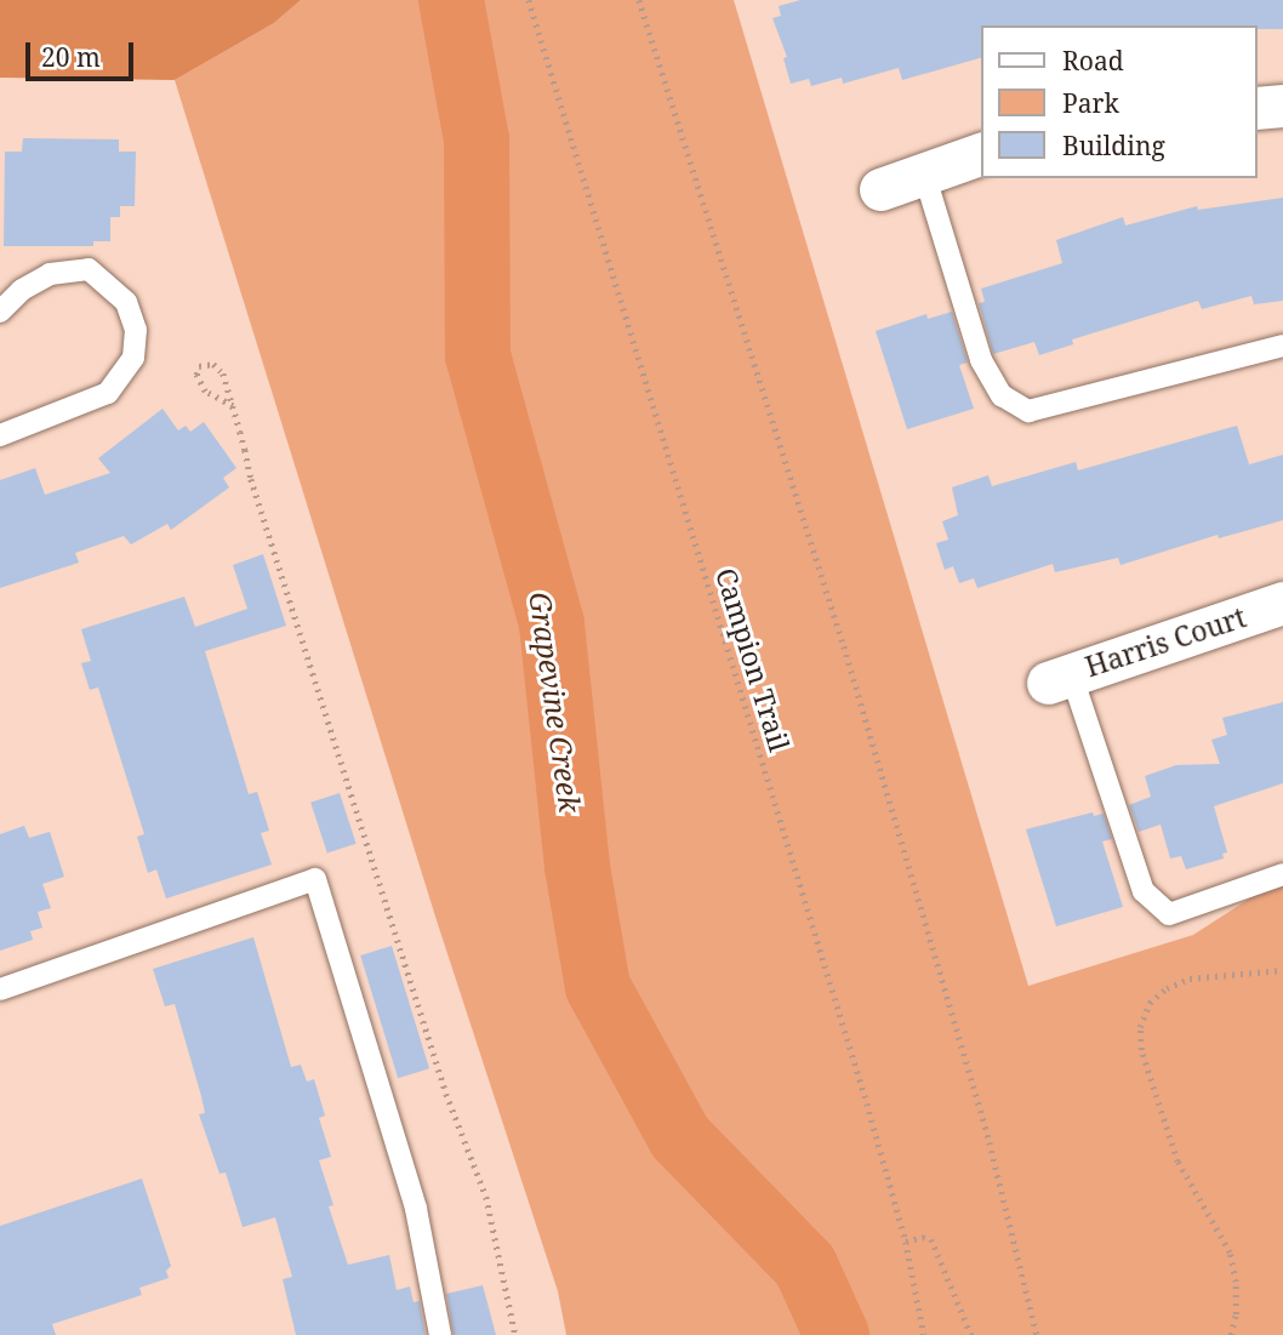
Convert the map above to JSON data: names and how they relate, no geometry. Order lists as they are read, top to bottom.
{
  "streets": {
    "street": ["Harris Court"],
    "path": ["Campion Trail"]
  },
  "water": ["Grapevine Creek"],
  "legend": ["Road", "Park", "Building"],
  "scale_bar": "20 m"
}
